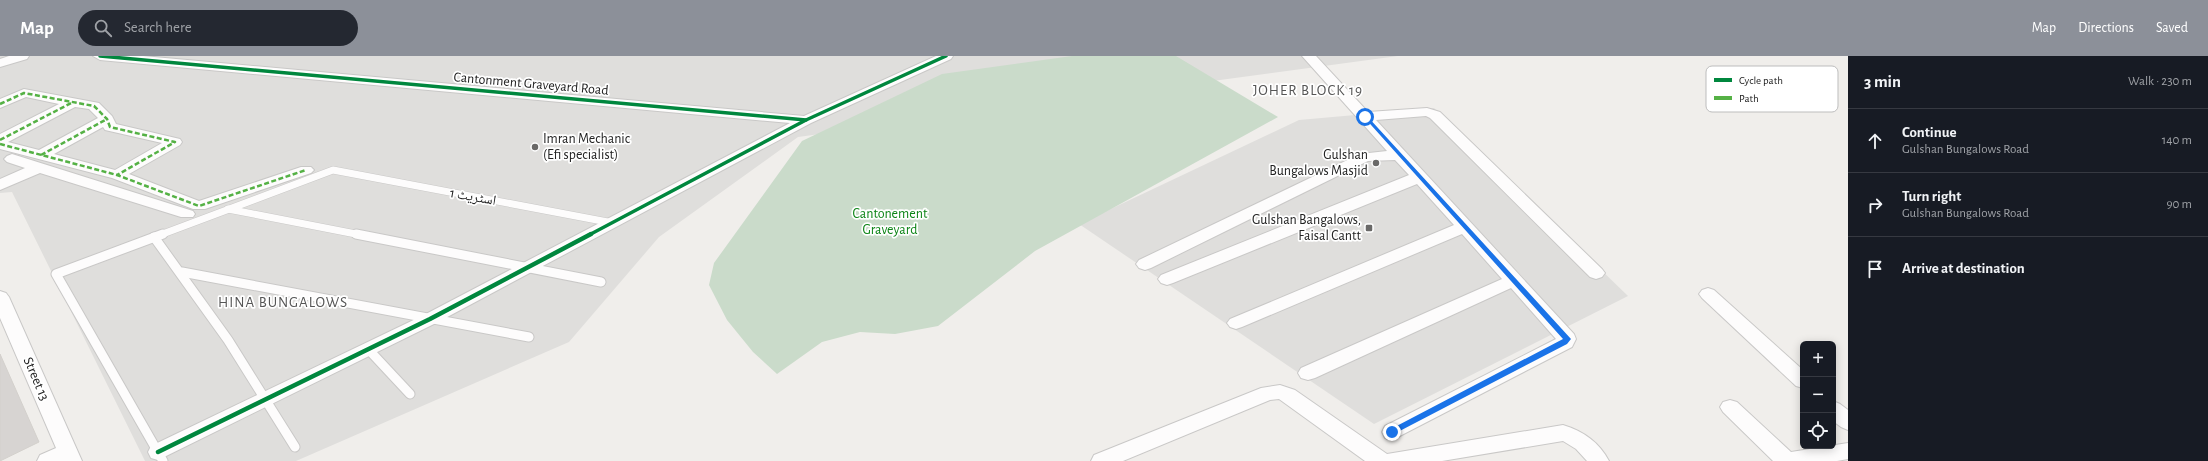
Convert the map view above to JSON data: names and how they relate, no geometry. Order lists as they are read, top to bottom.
{
  "streets": {
    "street": ["Cantonment Graveyard Road", "Street 13"],
    "lane": ["اسٹریٹ 1"]
  },
  "districts": ["JOHER BLOCK 19", "HINA BUNGALOWS"],
  "parks": ["Cantonement Graveyard"],
  "places": {
    "other": ["Imran Mechanic (Efi specialist)", "Gulshan Bungalows Masjid"],
    "transit": ["Gulshan Bangalows, Faisal Cantt"]
  },
  "legend": ["Cycle path", "Path"],
  "page": {
    "header": "Map",
    "search": "Search here",
    "nav": ["Map", "Directions", "Saved"],
    "heading": ["3 min", "Walk · 230 m"],
    "list": [
      ["Continue", "Gulshan Bungalows Road", "140 m"],
      ["Turn right", "Gulshan Bungalows Road", "90 m"],
      "Arrive at destination"
    ],
    "map_buttons": ["+", "−"]
  }
}
